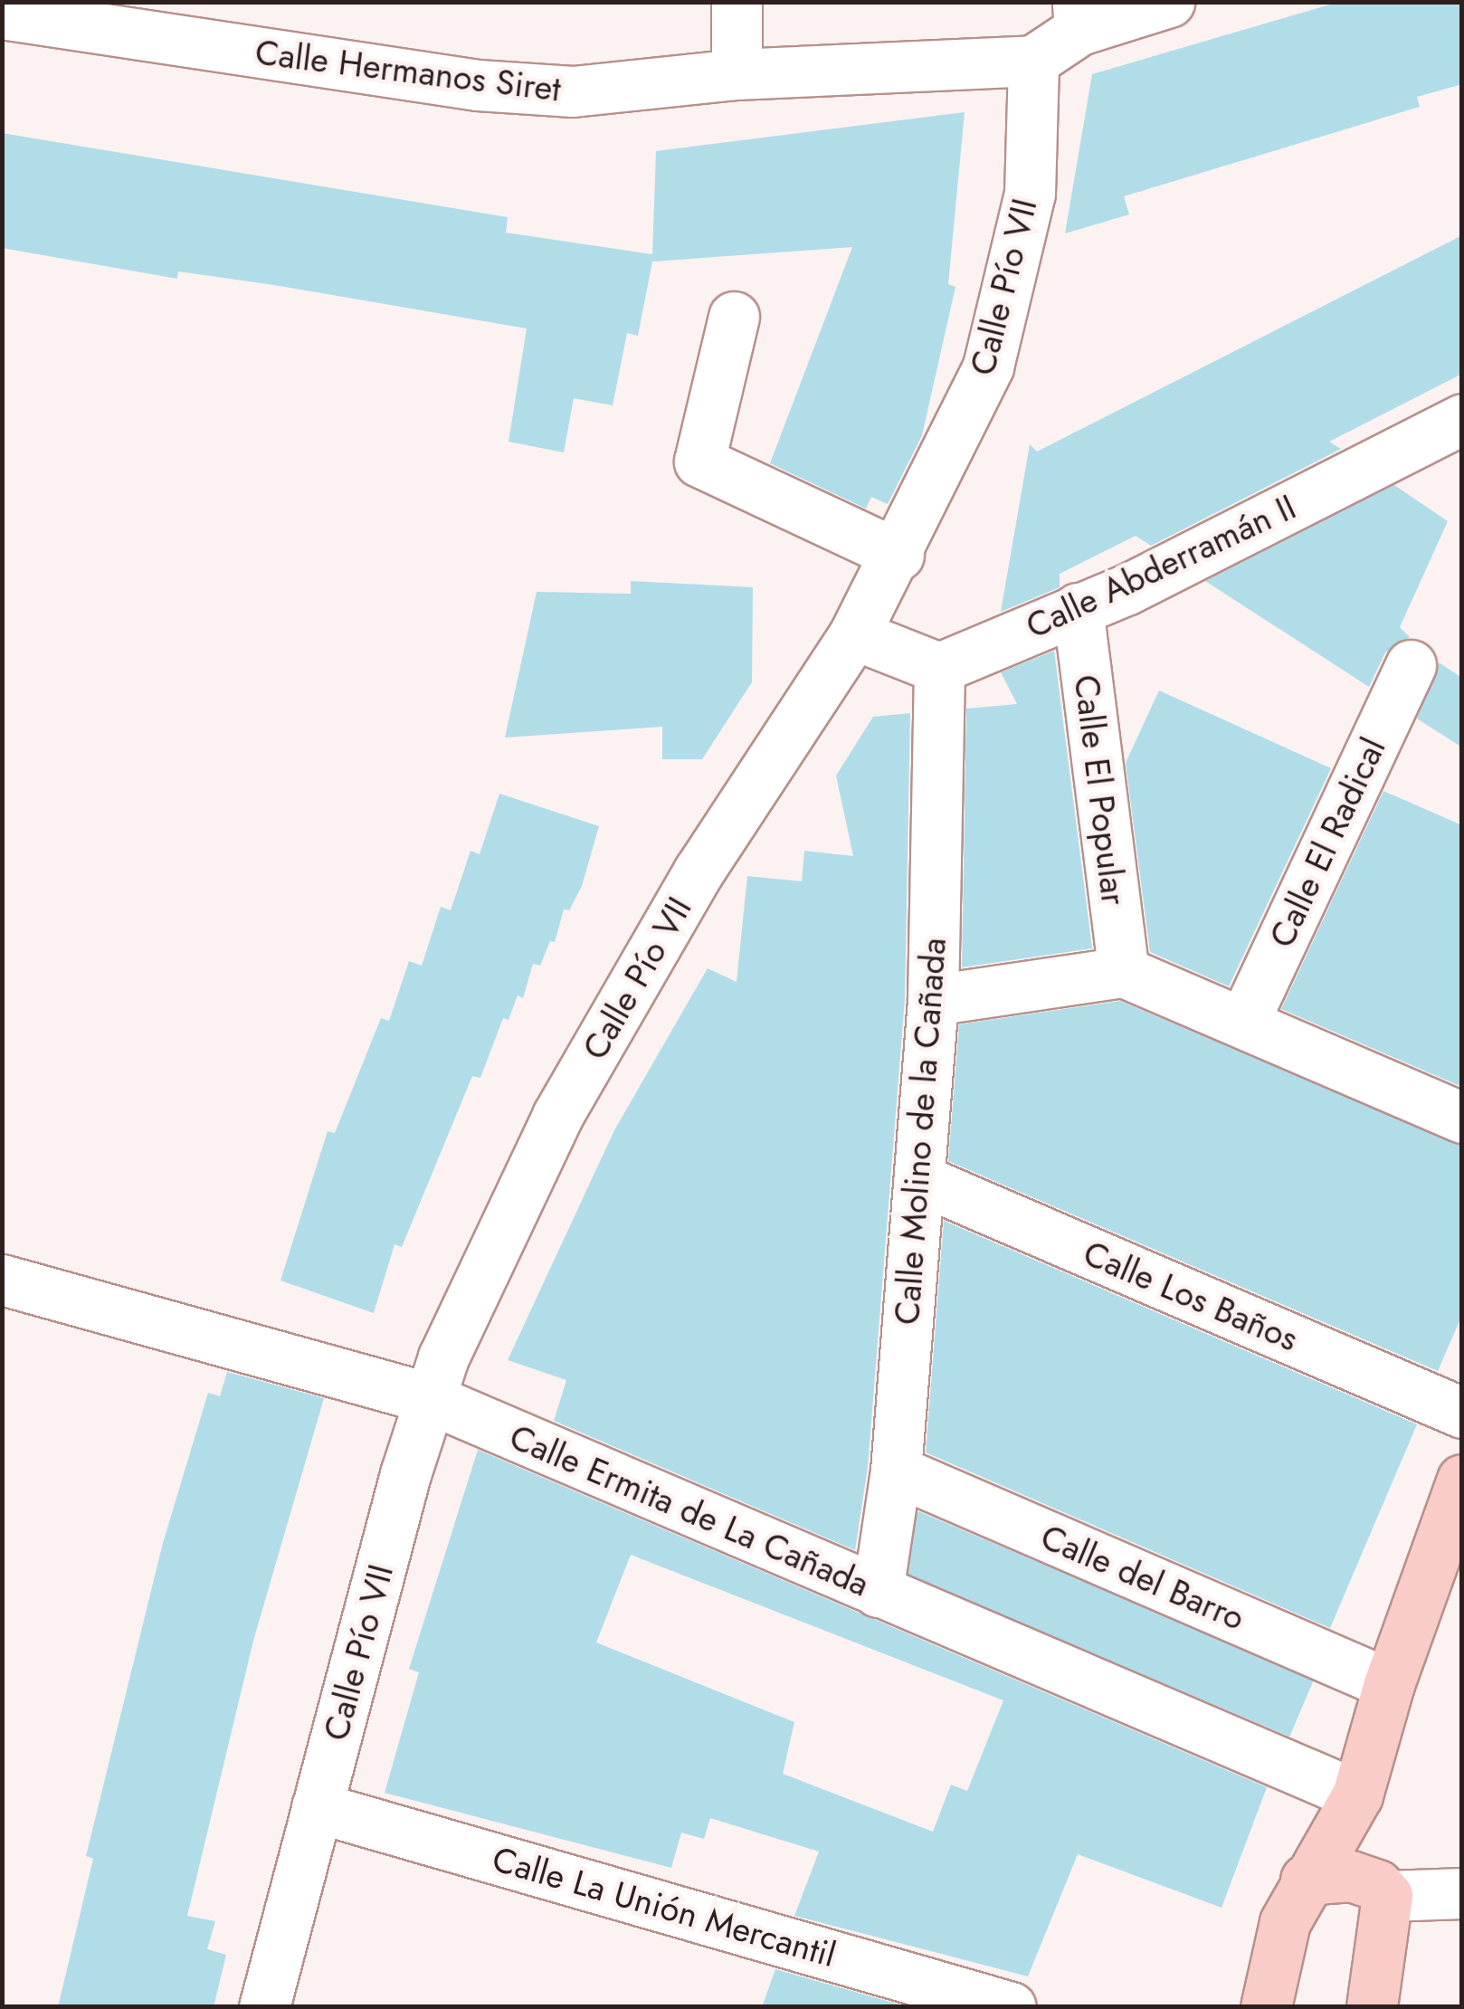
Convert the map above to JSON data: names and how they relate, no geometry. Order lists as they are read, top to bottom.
{
  "streets": {
    "street": [
      "Calle Hermanos Siret",
      "Calle Pío VII",
      "Calle Abderramán II",
      "Calle El Popular",
      "Calle El Radical",
      "Calle Molino de la Cañada",
      "Calle Los Baños",
      "Calle Ermita de La Cañada",
      "Calle del Barro",
      "Calle La Unión Mercantil"
    ]
  },
  "crossings": [
    ["Calle Hermanos Siret", "Calle Pío VII"],
    ["Calle Pío VII", "Calle Ermita de La Cañada"],
    ["Calle Pío VII", "Calle La Unión Mercantil"],
    ["Calle Abderramán II", "Calle El Popular"],
    ["Calle Abderramán II", "Calle Molino de la Cañada"],
    ["Calle Molino de la Cañada", "Calle Los Baños"],
    ["Calle Molino de la Cañada", "Calle Ermita de La Cañada"],
    ["Calle Molino de la Cañada", "Calle del Barro"]
  ]
}
